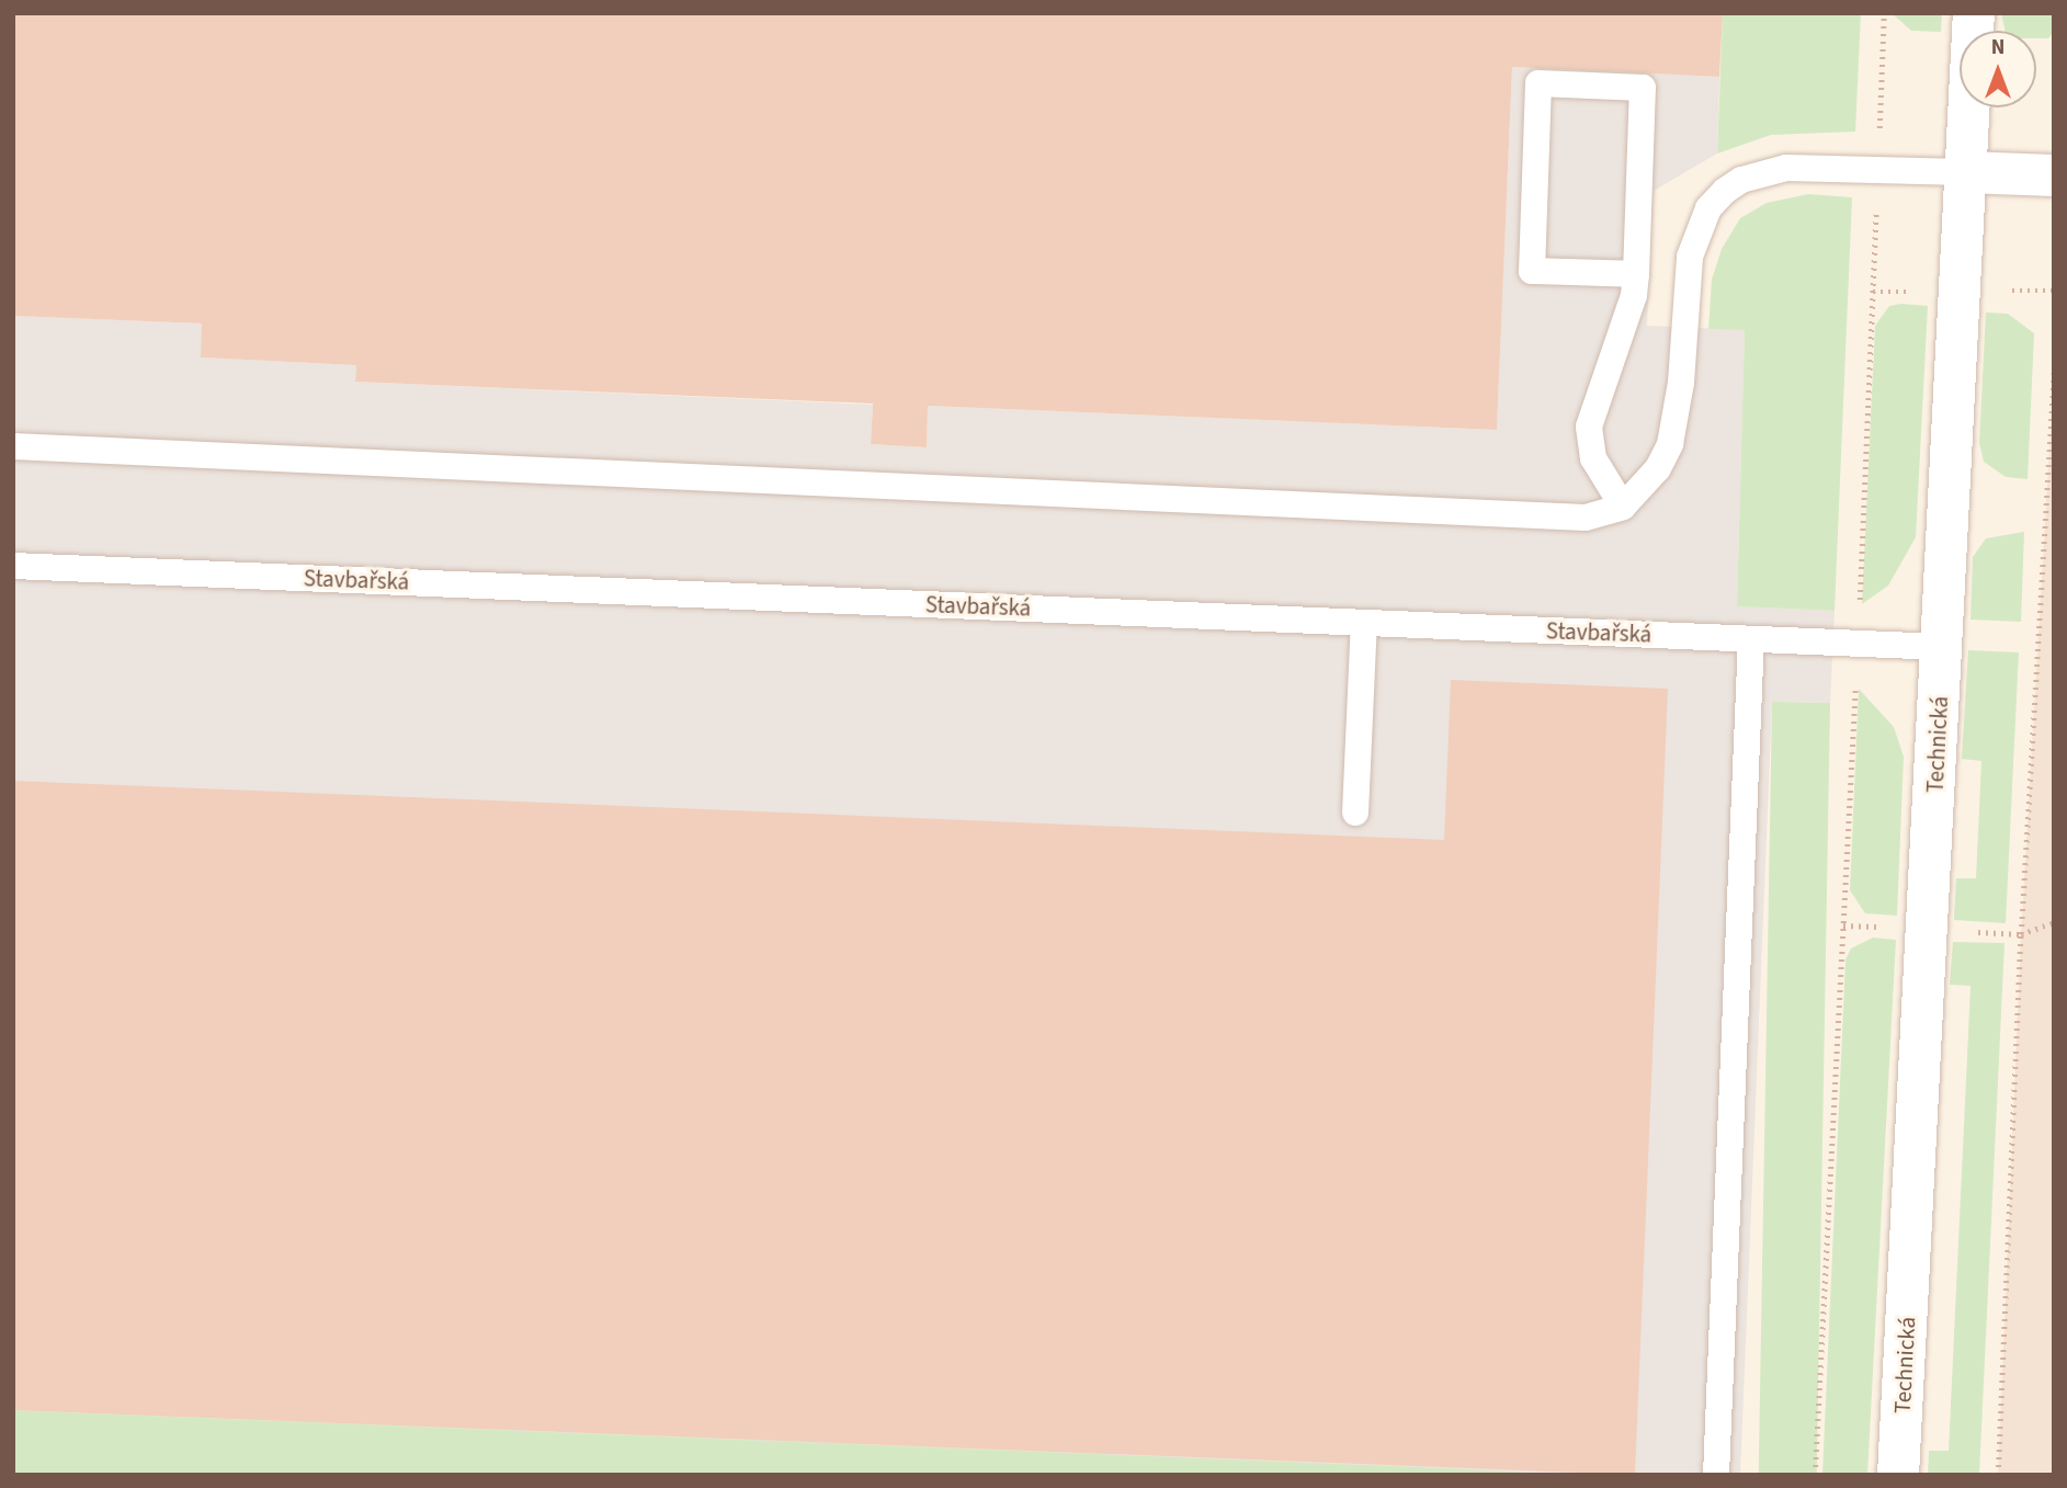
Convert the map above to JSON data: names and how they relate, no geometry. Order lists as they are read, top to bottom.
{
  "streets": {
    "street": ["Technická"],
    "lane": ["Stavbařská"]
  },
  "crossings": [
    ["Stavbařská", "Technická"]
  ],
  "north": "top"
}
